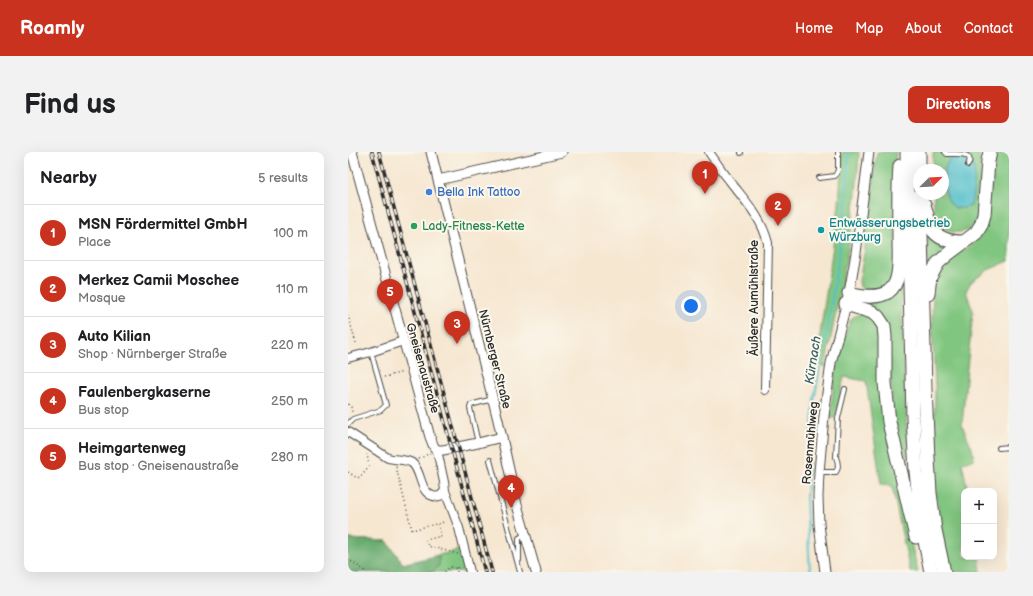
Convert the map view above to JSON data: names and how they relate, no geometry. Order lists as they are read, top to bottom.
{
  "streets": {
    "street": [
      "Äußere Aumühlstraße",
      "Nürnberger Straße",
      "Gneisenaustraße",
      "Rosenmühlweg"
    ]
  },
  "water": ["Kürnach"],
  "places": ["Bella Ink Tattoo", "Lady-Fitness-Kette", "Entwässerungsbetrieb Würzburg"],
  "north": "top right",
  "page": {
    "header": "Roamly",
    "nav": [
      "Home",
      "Map",
      "About",
      "Contact"
    ],
    "buttons": "Directions",
    "title": "Find us",
    "heading": ["Nearby", "5 results"],
    "pins": [
      "1",
      "2",
      "5",
      "3",
      "4"
    ],
    "list": [
      {
        "mark": "1",
        "name": "MSN Fördermittel GmbH",
        "note": "Place",
        "value": "100 m"
      },
      {
        "mark": "2",
        "name": "Merkez Camii Moschee",
        "note": "Mosque",
        "value": "110 m"
      },
      {
        "mark": "3",
        "name": "Auto Kilian",
        "note": "Shop · Nürnberger Straße",
        "value": "220 m"
      },
      {
        "mark": "4",
        "name": "Faulenbergkaserne",
        "note": "Bus stop",
        "value": "250 m"
      },
      {
        "mark": "5",
        "name": "Heimgartenweg",
        "note": "Bus stop · Gneisenaustraße",
        "value": "280 m"
      }
    ],
    "map_buttons": ["+", "−"]
  }
}
